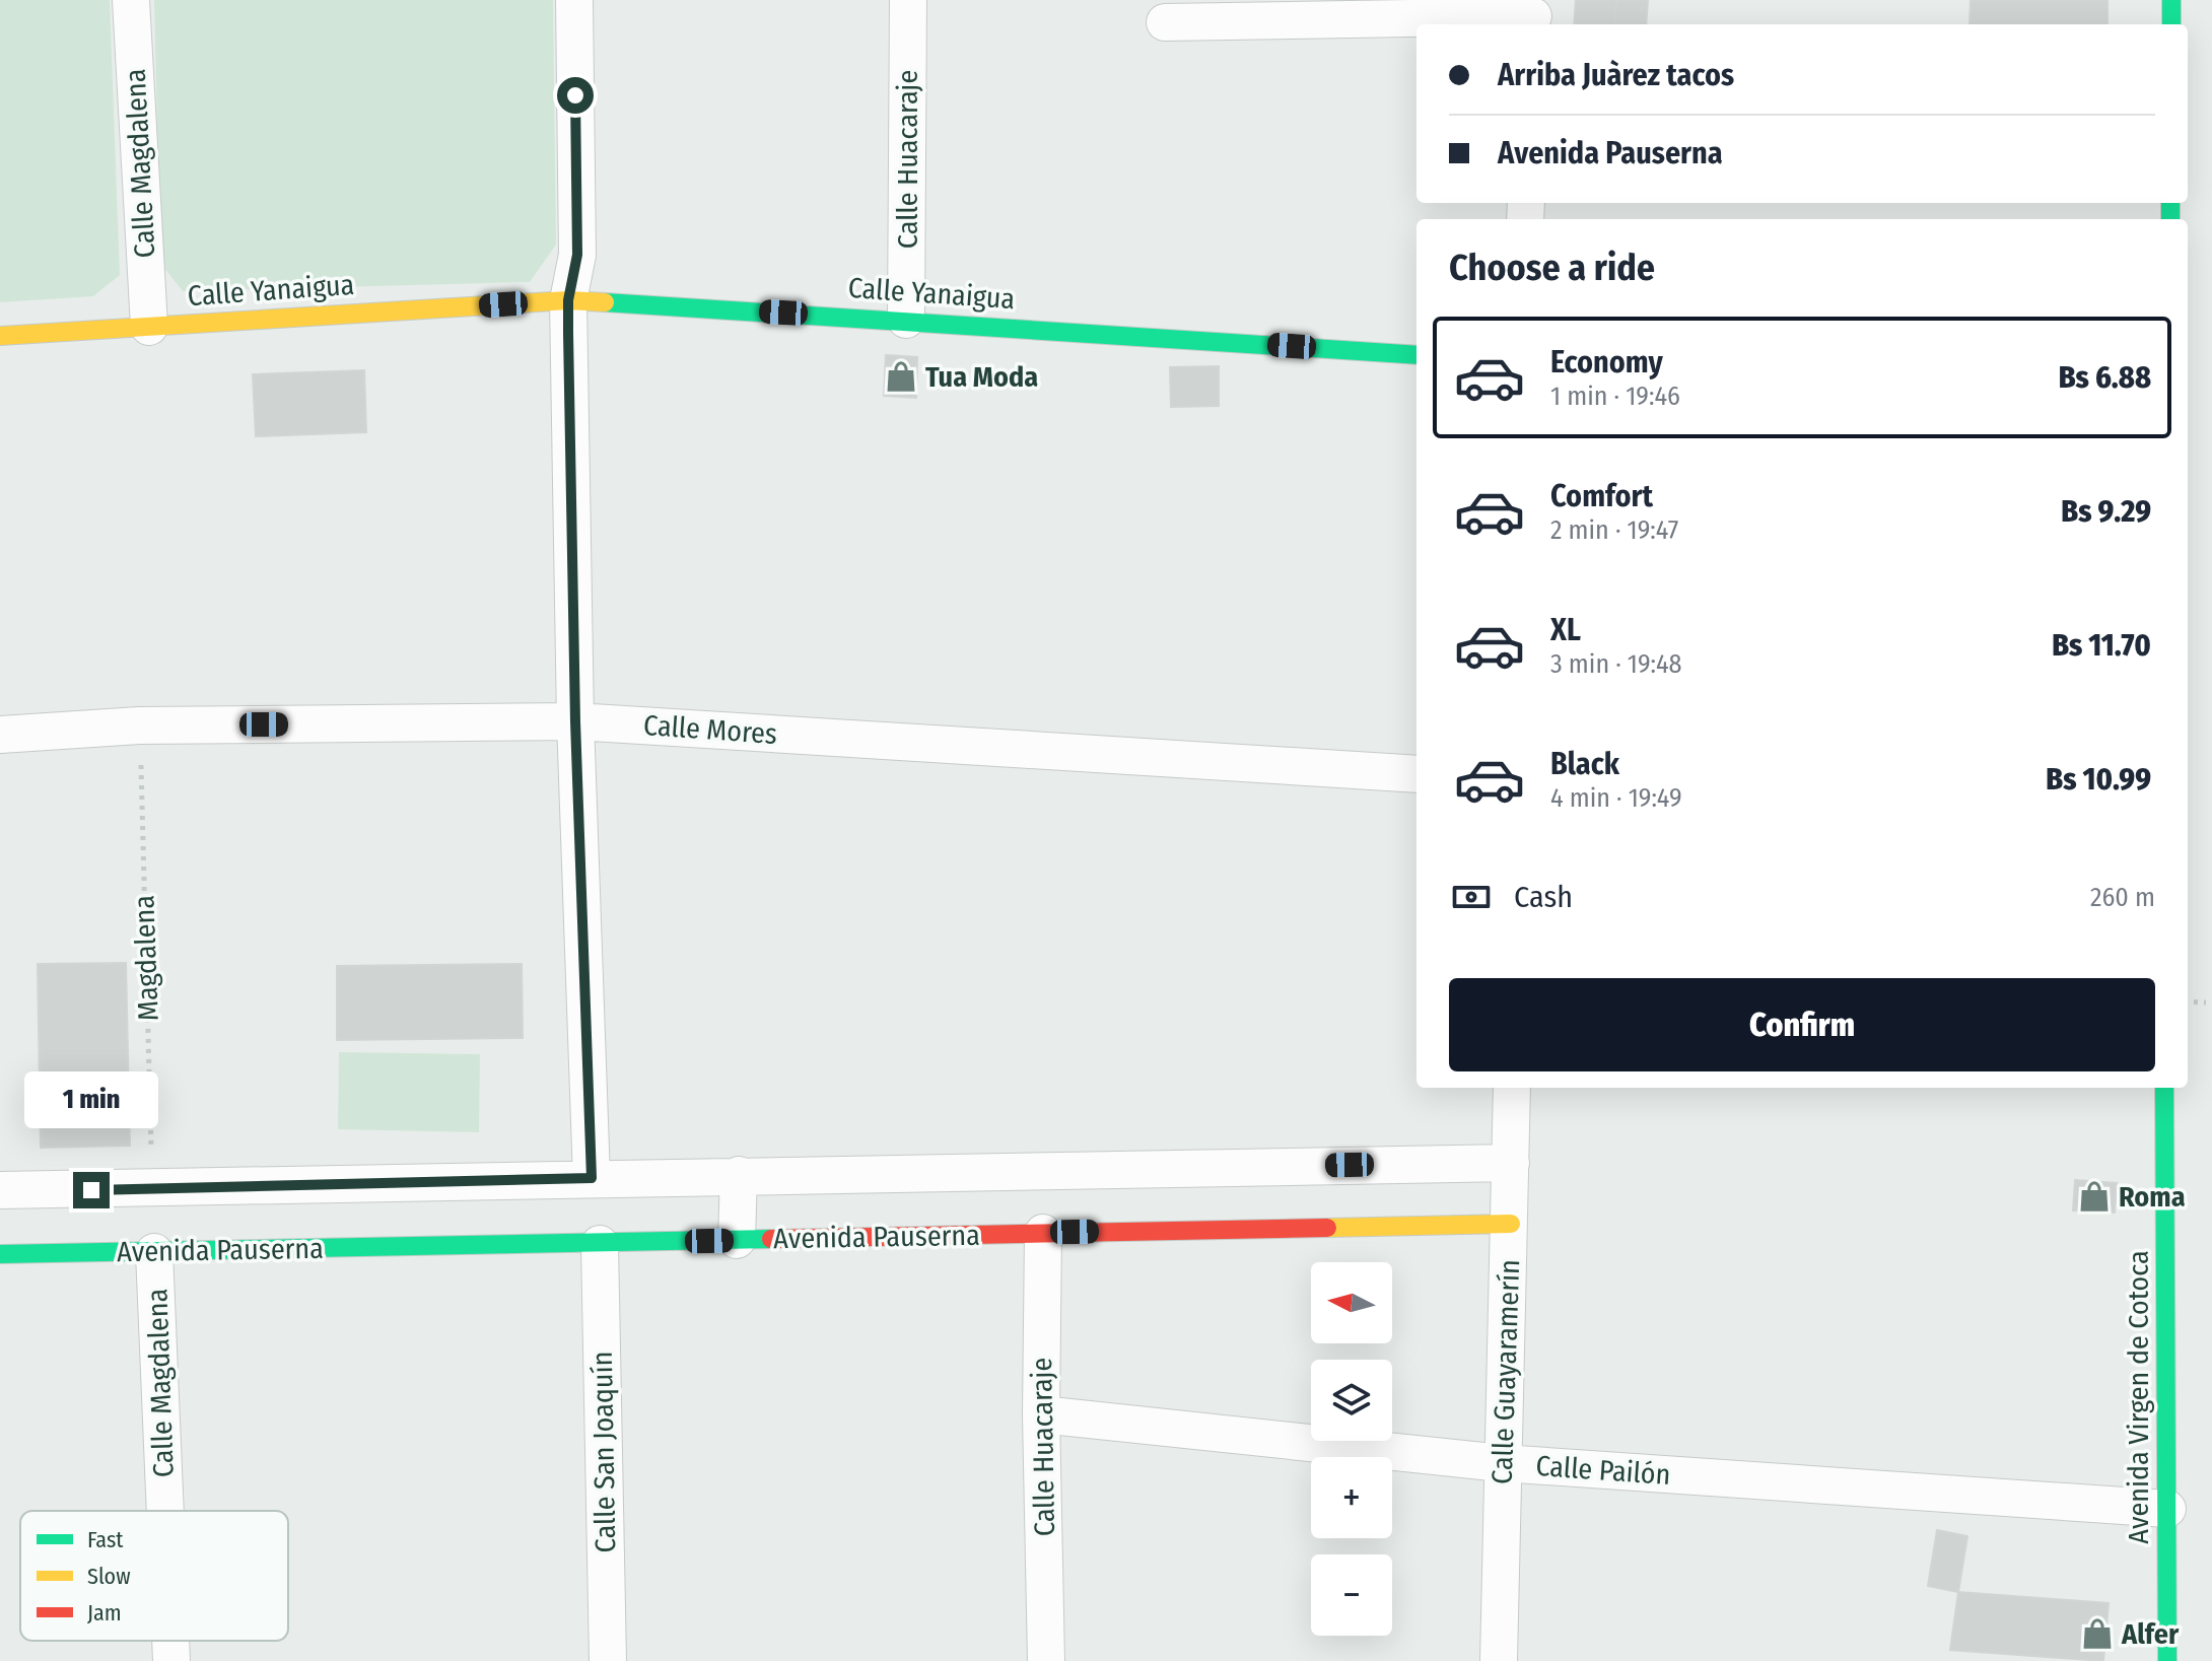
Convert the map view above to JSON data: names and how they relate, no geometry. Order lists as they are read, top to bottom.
{
  "streets": {
    "street": [
      "Calle Huacaraje",
      "Calle Magdalena",
      "Calle Yanaigua",
      "Calle Mores",
      "Avenida Pauserna",
      "Calle Guayaramerín",
      "Avenida Virgen de Cotoca",
      "Calle San Joaquín",
      "Calle Pailón"
    ],
    "path": ["Magdalena"]
  },
  "crossings": [
    ["Calle Huacaraje", "Calle Yanaigua"],
    ["Calle Huacaraje", "Avenida Pauserna"],
    ["Calle Huacaraje", "Calle Pailón"],
    ["Calle Magdalena", "Calle Yanaigua"],
    ["Calle Magdalena", "Avenida Pauserna"],
    ["Calle Mores", "Magdalena"],
    ["Avenida Pauserna", "Calle Guayaramerín"],
    ["Avenida Pauserna", "Calle San Joaquín"],
    ["Calle Guayaramerín", "Calle Pailón"],
    ["Avenida Virgen de Cotoca", "Calle Pailón"]
  ],
  "places": {
    "shop": ["Tua Moda", "Roma", "Alfer"]
  },
  "legend": ["Fast", "Slow", "Jam"],
  "north": "left",
  "page": {
    "banner": ["Arriba Juàrez tacos", "Avenida Pauserna"],
    "heading": "Choose a ride",
    "list": [
      {
        "name": "Economy",
        "note": "1 min · 19:46",
        "value": "Bs 6.88"
      },
      {
        "name": "Comfort",
        "note": "2 min · 19:47",
        "value": "Bs 9.29"
      },
      {
        "name": "XL",
        "note": "3 min · 19:48",
        "value": "Bs 11.70"
      },
      {
        "name": "Black",
        "note": "4 min · 19:49",
        "value": "Bs 10.99"
      }
    ],
    "pay": ["Cash", "260 m"],
    "buttons": "Confirm",
    "bubble": "1 min",
    "map_buttons": ["+", "−"]
  }
}
